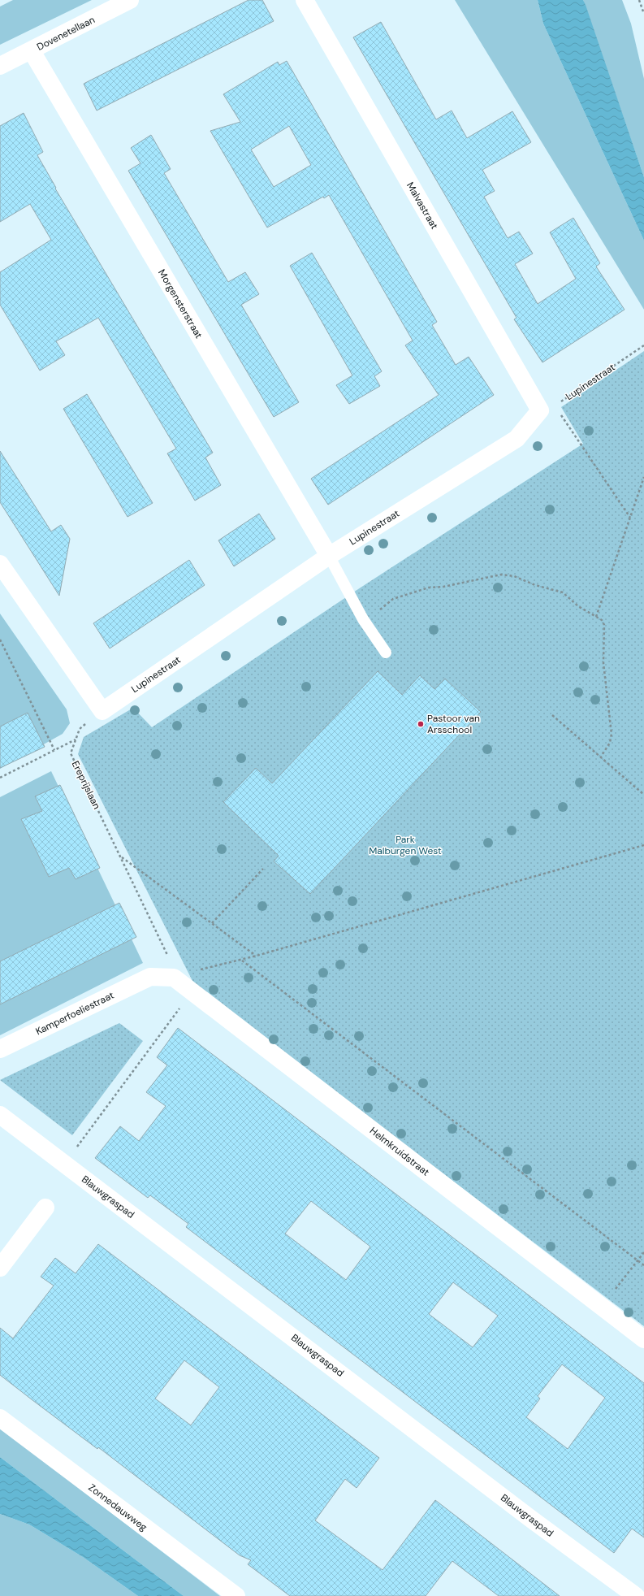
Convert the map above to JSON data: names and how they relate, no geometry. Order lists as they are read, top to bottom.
{
  "streets": {
    "street": [
      "Dovenetellaan",
      "Malvastraat",
      "Morgensterstraat",
      "Lupinestraat",
      "Kamperfoeliestraat",
      "Helmkruidstraat",
      "Blauwgraspad",
      "Zonnedauwweg"
    ],
    "path": ["Ereprijslaan"]
  },
  "crossings": [
    ["Dovenetellaan", "Morgensterstraat"],
    ["Malvastraat", "Lupinestraat"],
    ["Morgensterstraat", "Lupinestraat"],
    ["Lupinestraat", "Ereprijslaan"],
    ["Ereprijslaan", "Kamperfoeliestraat"],
    ["Ereprijslaan", "Helmkruidstraat"],
    ["Kamperfoeliestraat", "Helmkruidstraat"]
  ],
  "parks": ["Park Malburgen West"],
  "places": ["Pastoor van Arsschool"]
}
